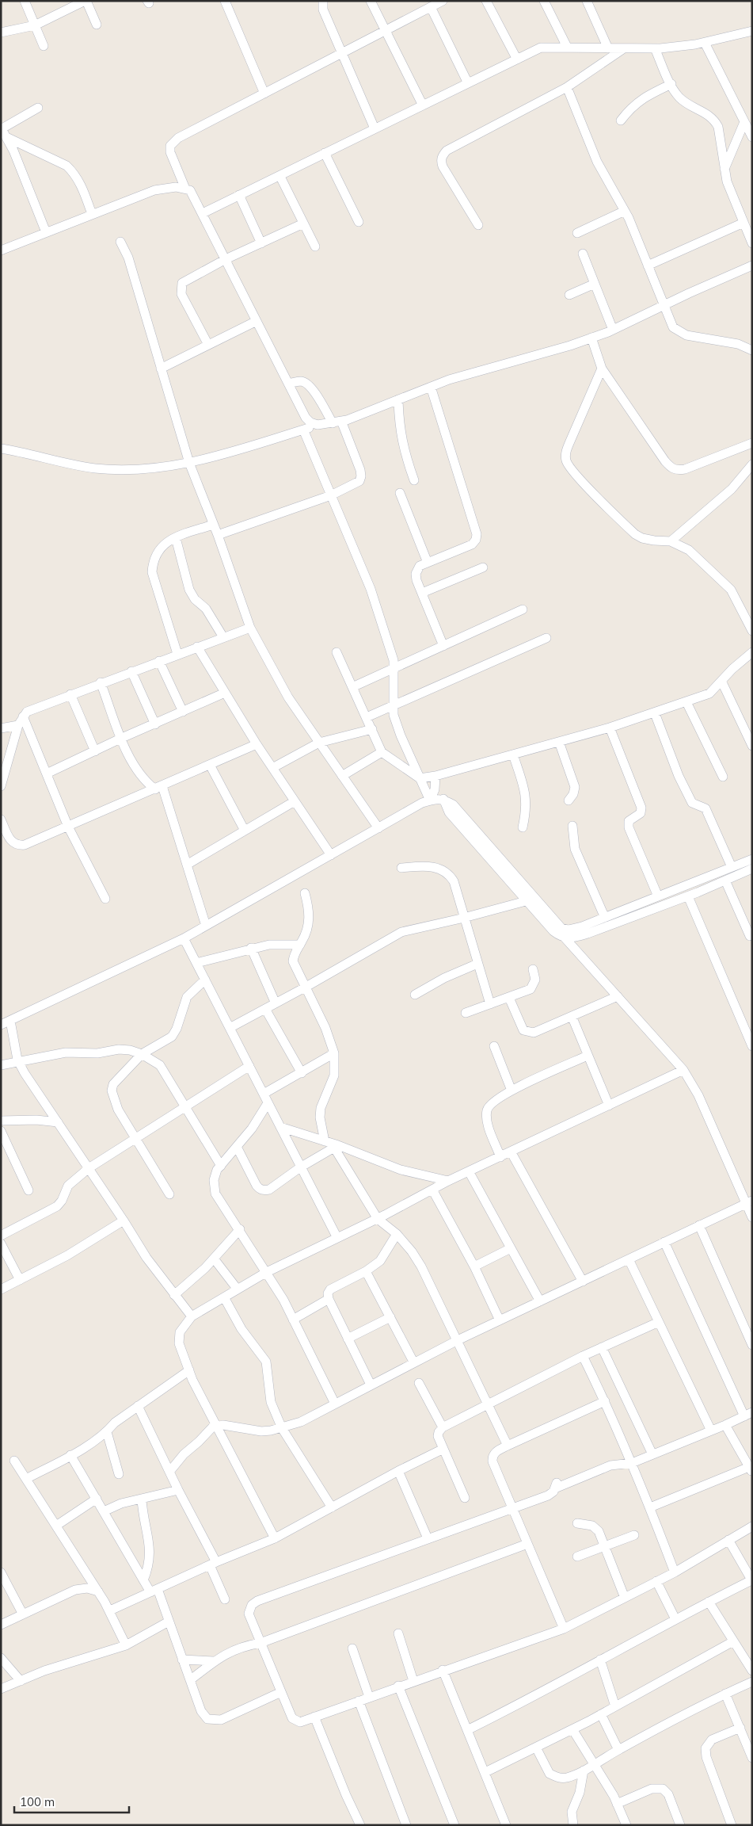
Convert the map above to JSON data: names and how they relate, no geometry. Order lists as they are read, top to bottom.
{
  "scale_bar": "100 m"
}
